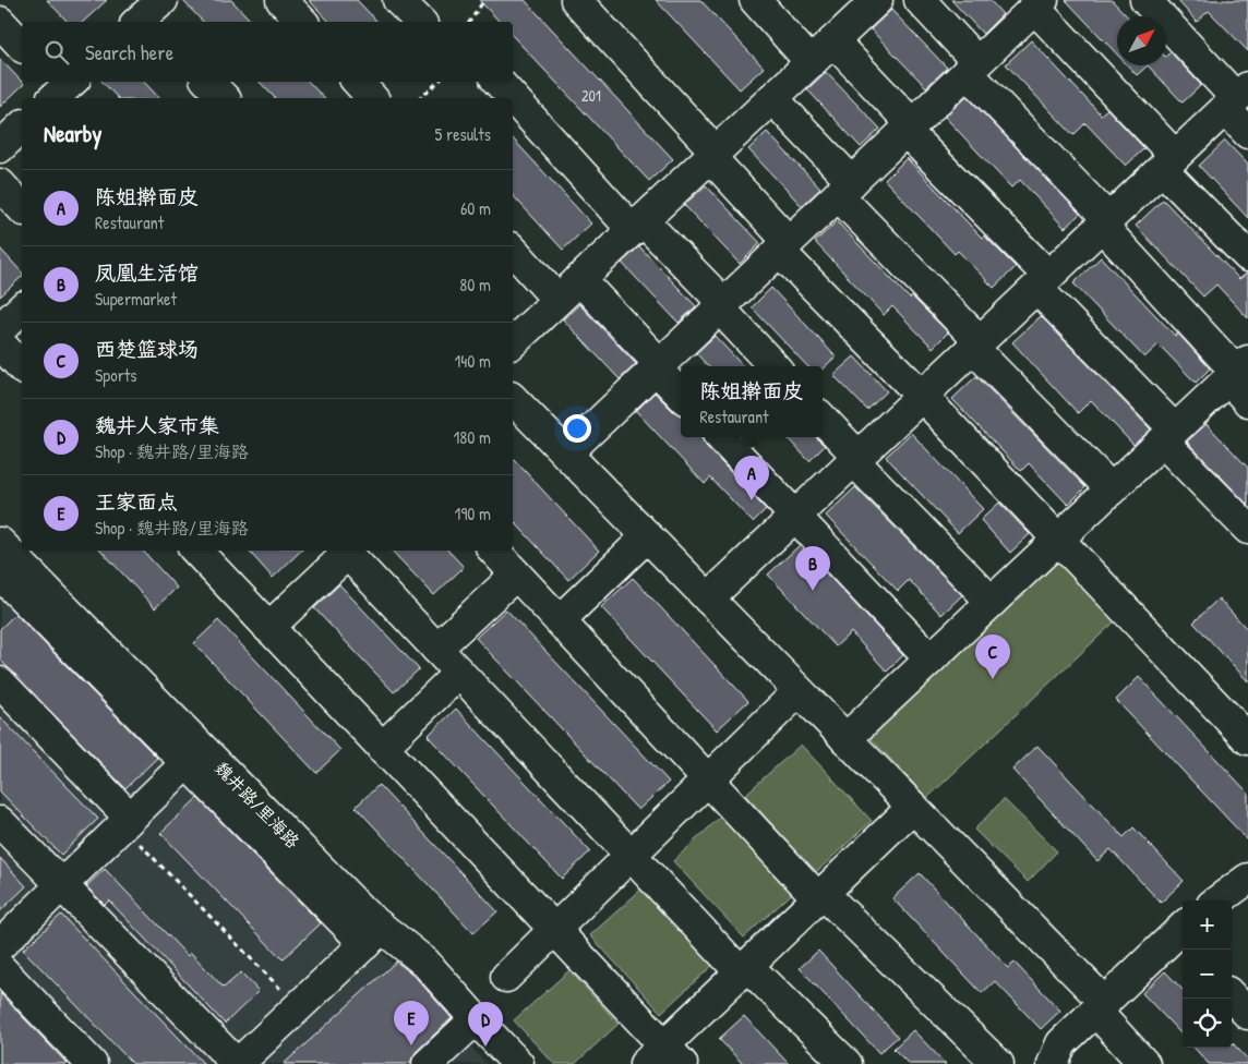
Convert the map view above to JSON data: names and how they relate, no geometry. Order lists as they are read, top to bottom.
{
  "streets": {
    "street": ["魏井路/里海路"]
  },
  "house_numbers": ["201"],
  "north": "top right",
  "page": {
    "search": "Search here",
    "heading": ["Nearby", "5 results"],
    "list": [
      {
        "mark": "A",
        "name": "陈姐擀面皮",
        "note": "Restaurant",
        "value": "60 m"
      },
      {
        "mark": "B",
        "name": "凤凰生活馆",
        "note": "Supermarket",
        "value": "80 m"
      },
      {
        "mark": "C",
        "name": "西楚篮球场",
        "note": "Sports",
        "value": "140 m"
      },
      {
        "mark": "D",
        "name": "魏井人家市集",
        "note": "Shop · 魏井路/里海路",
        "value": "180 m"
      },
      {
        "mark": "E",
        "name": "王家面点",
        "note": "Shop · 魏井路/里海路",
        "value": "190 m"
      }
    ],
    "popup": ["陈姐擀面皮", "Restaurant"],
    "pins": [
      "A",
      "B",
      "C",
      "E",
      "D"
    ],
    "map_buttons": ["+", "−"]
  }
}
